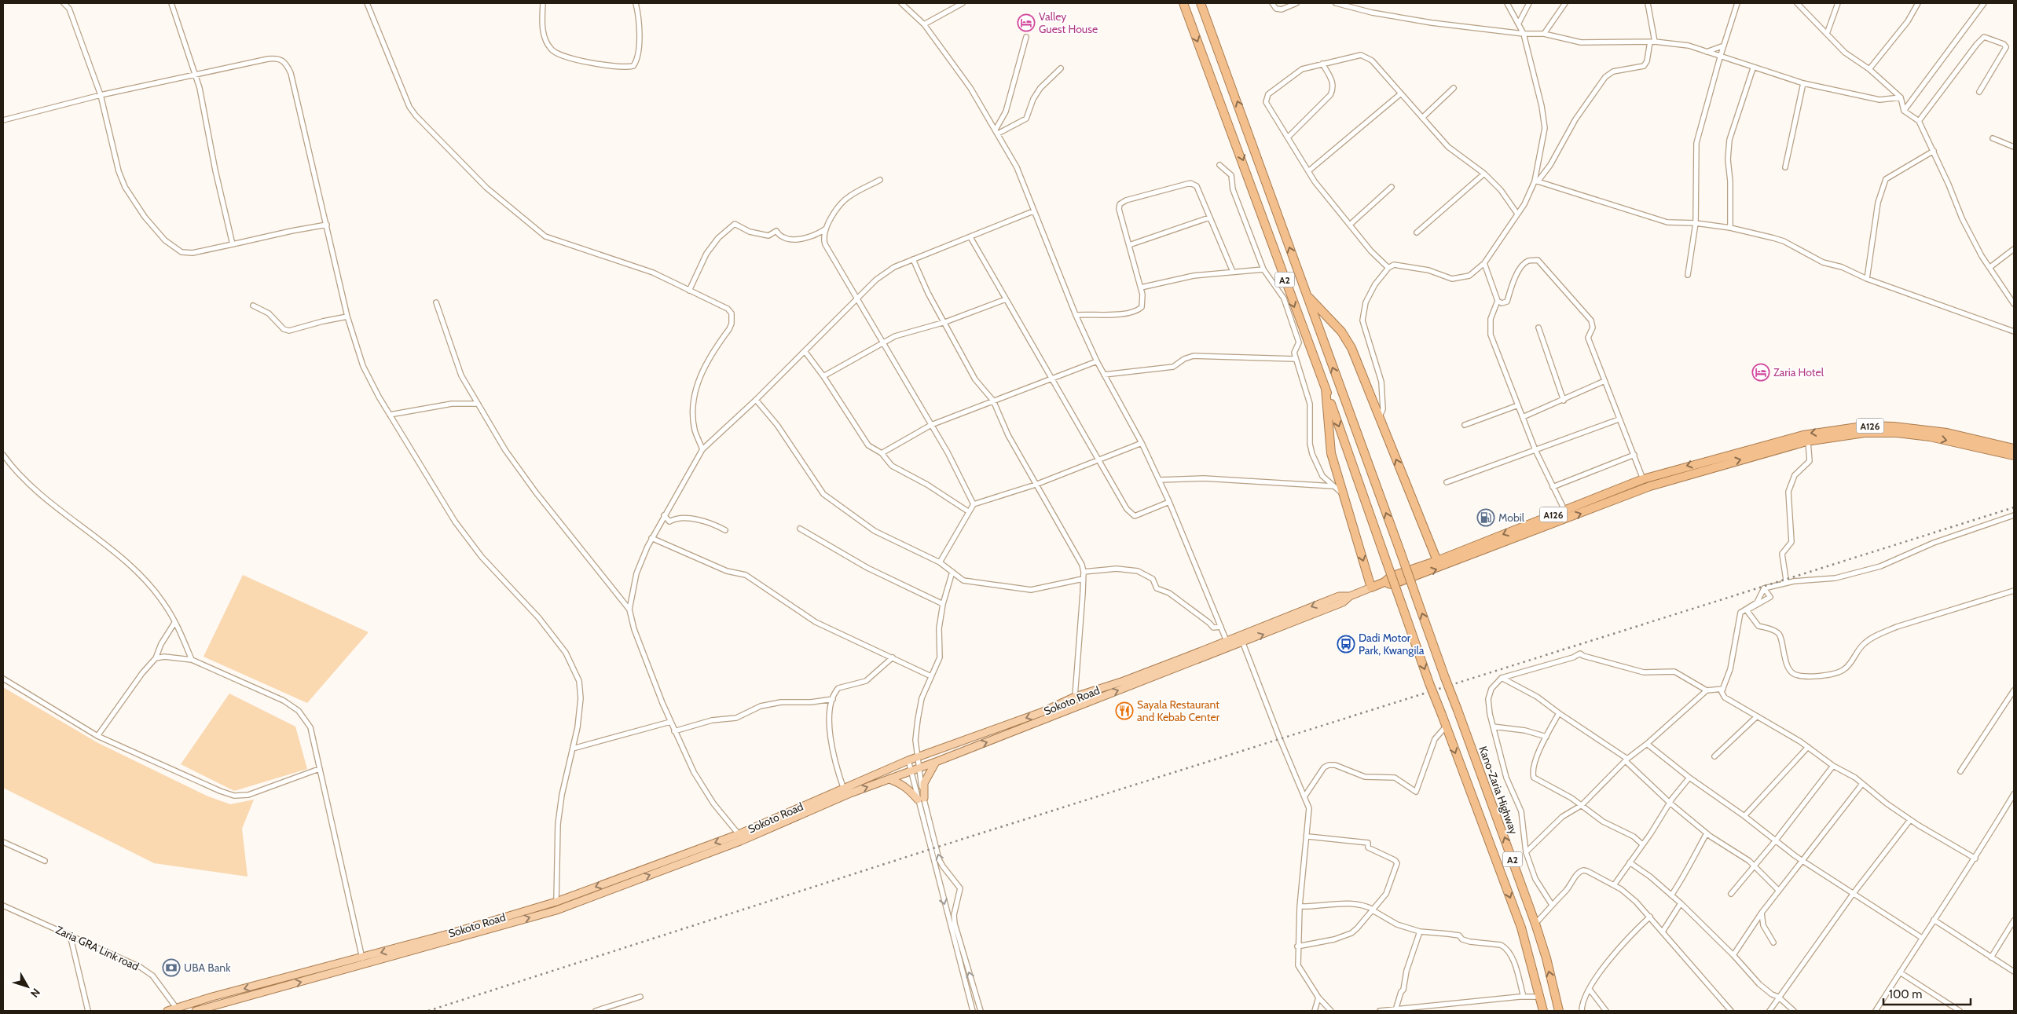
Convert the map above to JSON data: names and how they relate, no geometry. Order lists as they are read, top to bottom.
{
  "streets": {
    "highway": ["A2", "A126", "Kano-Zaria Highway"],
    "main road": ["Sokoto Road"],
    "street": ["Zaria GRA Link road"]
  },
  "crossings": [
    ["A2", "Kano-Zaria Highway"],
    ["A126", "Sokoto Road"],
    ["Sokoto Road", "Zaria GRA Link road"]
  ],
  "places": {
    "hotel": ["Valley Guest House", "Zaria Hotel"],
    "fuel station": ["Mobil"],
    "bus stop": ["Dadi Motor Park, Kwangila"],
    "restaurant": ["Sayala Restaurant and Kebab Center"],
    "bank": ["UBA Bank"]
  },
  "scale_bar": "100 m",
  "north": "bottom right"
}
